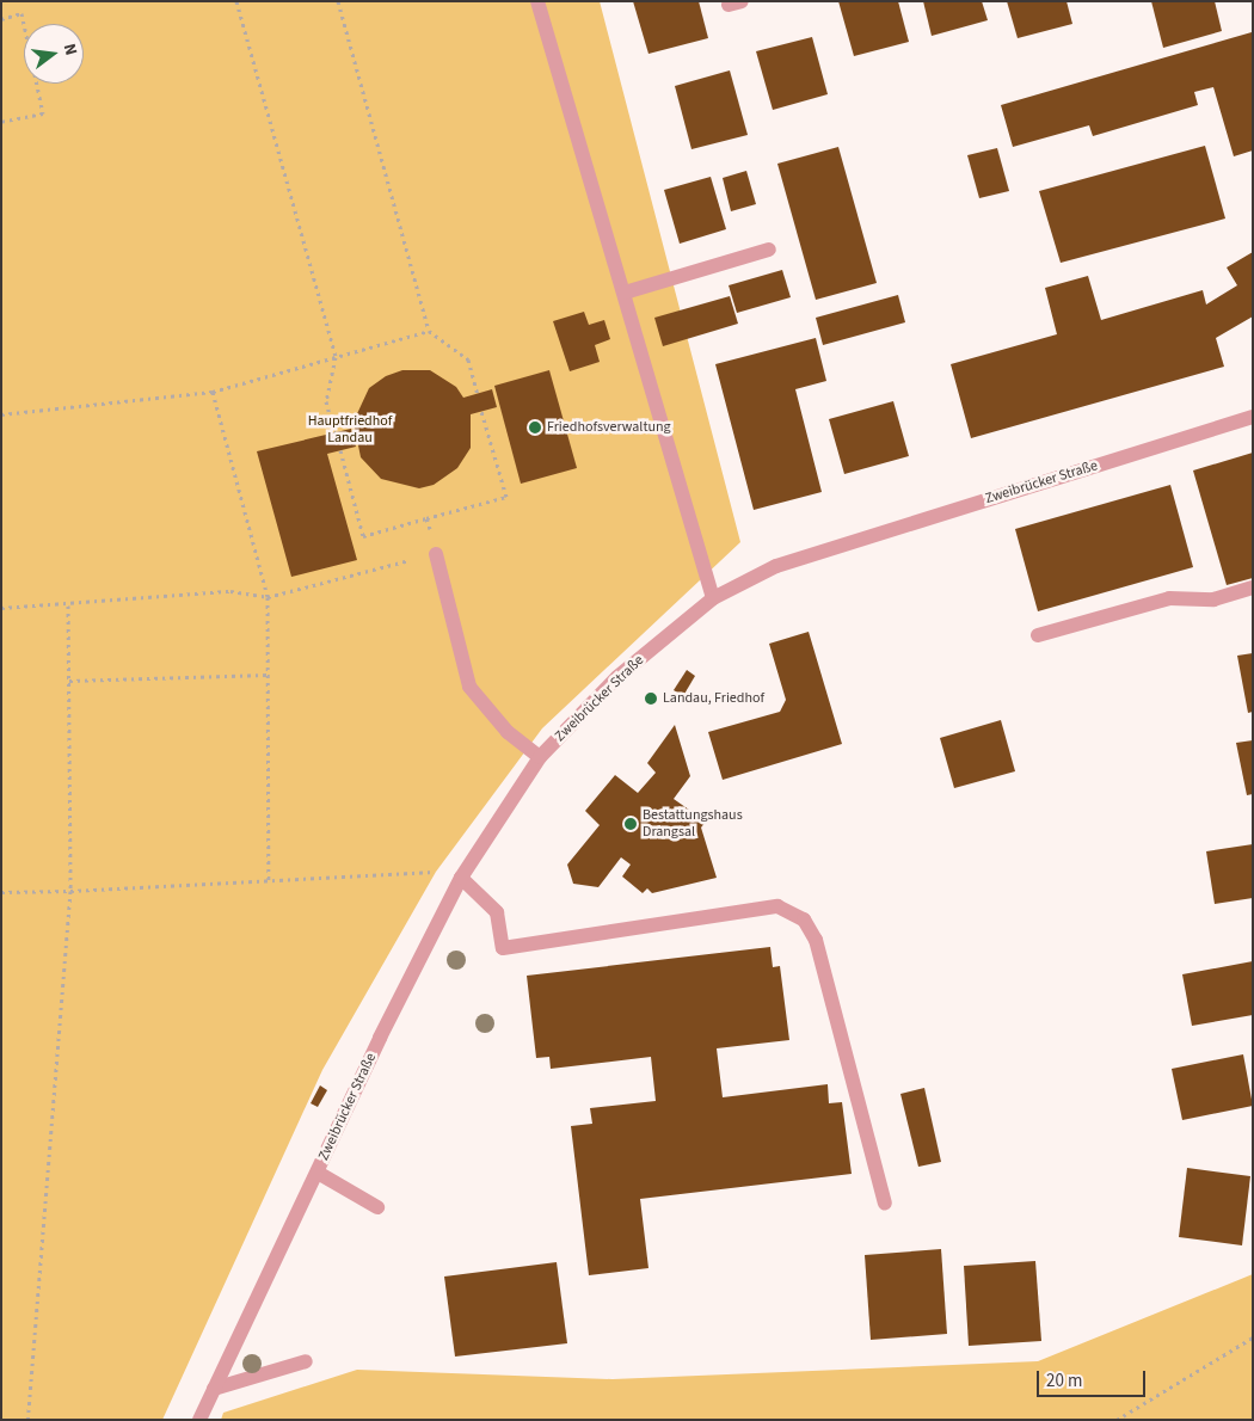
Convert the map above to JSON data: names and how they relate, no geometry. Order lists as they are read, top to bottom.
{
  "streets": {
    "street": ["Zweibrücker Straße"]
  },
  "parks": ["Hauptfriedhof Landau"],
  "places": ["Friedhofsverwaltung", "Landau, Friedhof", "Bestattungshaus Drangsal"],
  "scale_bar": "20 m",
  "north": "right"
}
